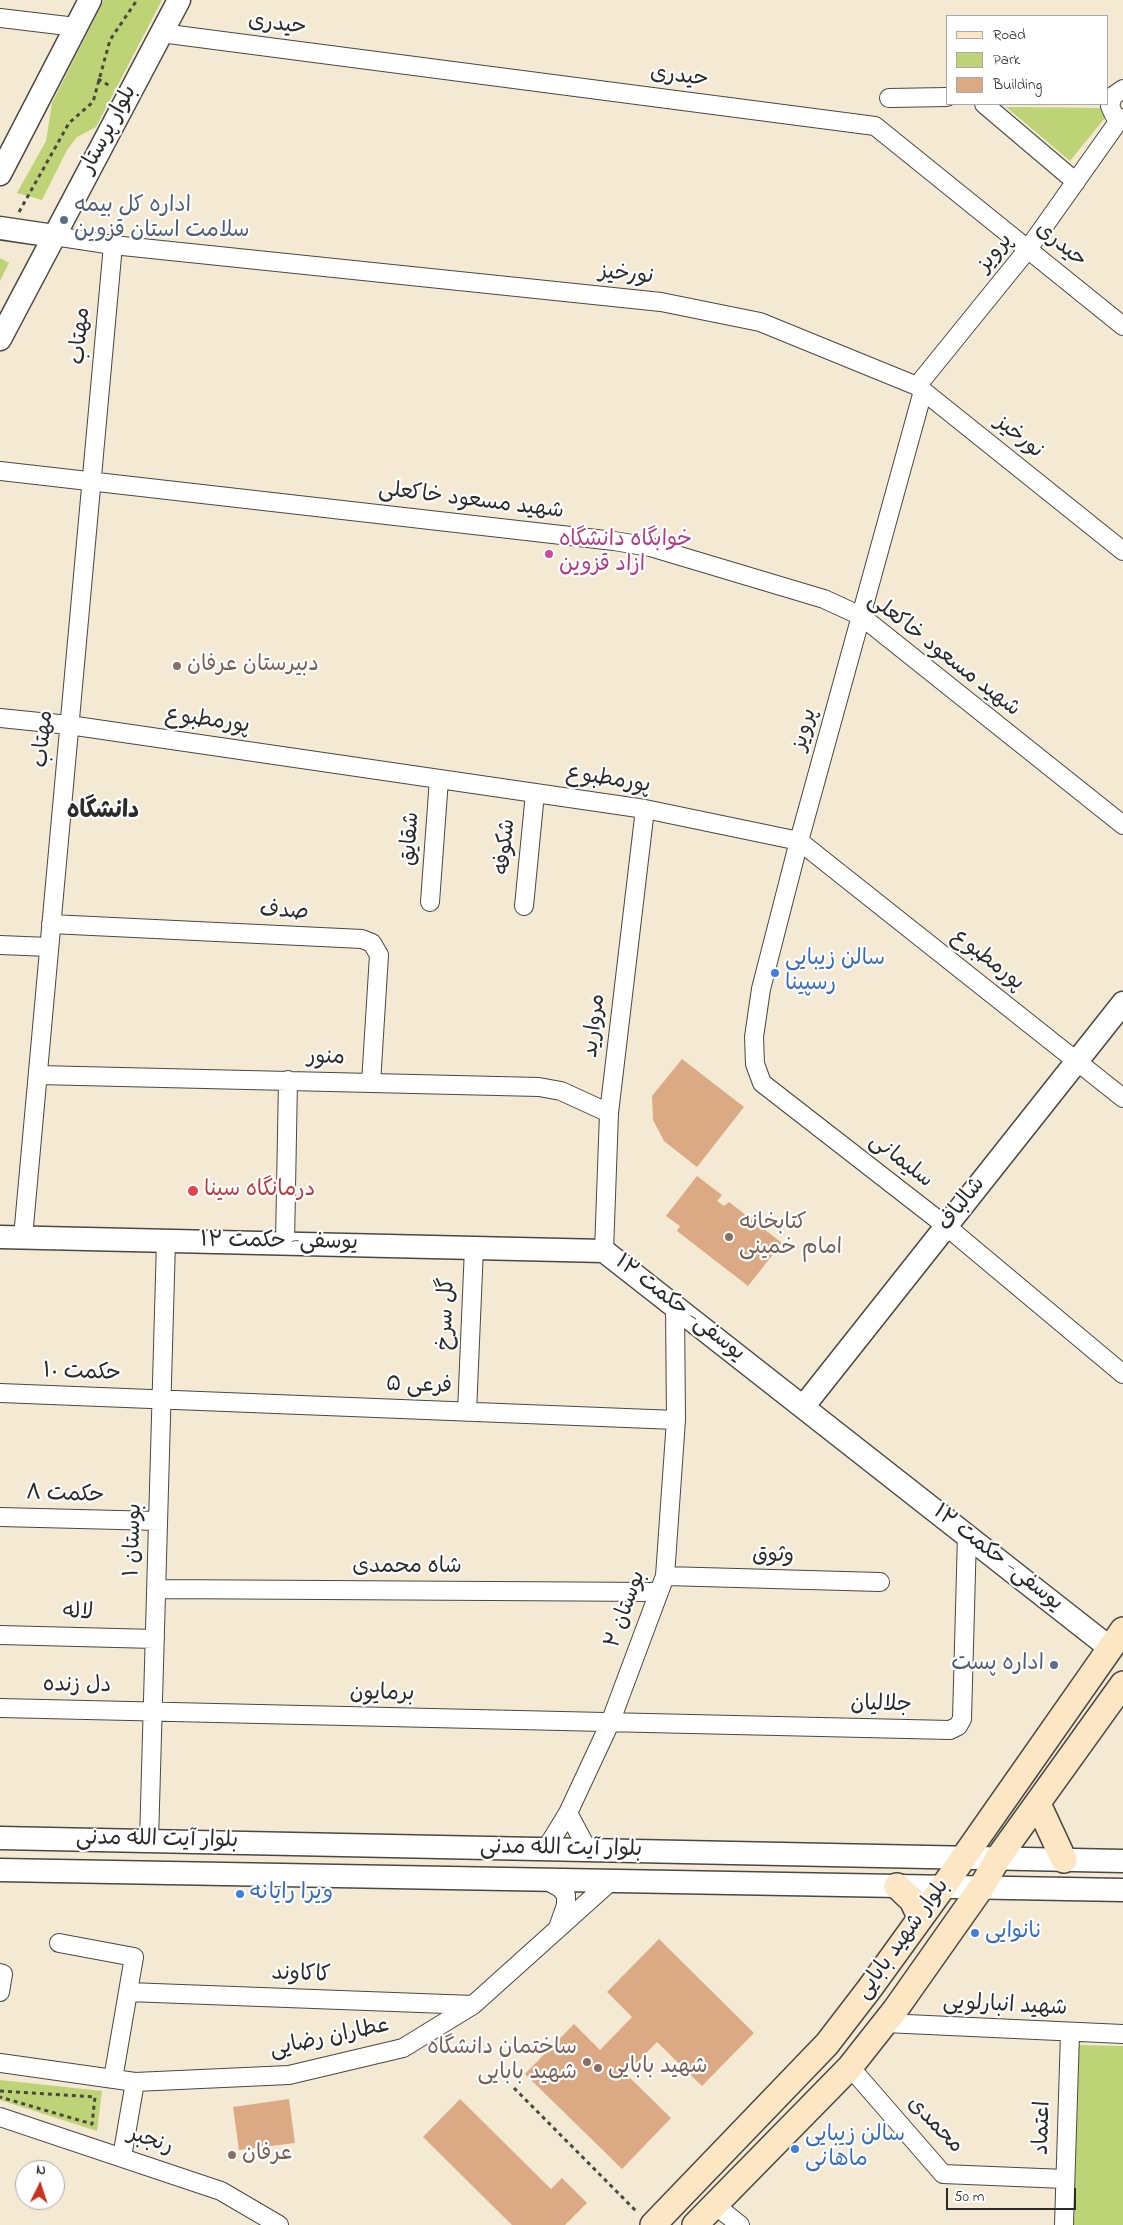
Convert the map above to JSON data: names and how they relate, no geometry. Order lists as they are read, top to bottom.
{
  "streets": {
    "main road": ["بلوار شهید بابایی"],
    "street": [
      "حیدری",
      "بلوار پرستار",
      "پرویز",
      "نورخیز",
      "مهتاب",
      "شهید مسعود خاکعلی",
      "پورمطبوع",
      "شقایق",
      "شکوفه",
      "صدف",
      "مروارید",
      "منور",
      "سلیمانی",
      "شالباف",
      "یوسفی- حکمت ۱۲",
      "گل سرخ",
      "حکمت ۱۰",
      "فرعی ۵",
      "حکمت ۸",
      "بوستان ۱",
      "وثوق",
      "شاه محمدی",
      "بوستان ۲",
      "لاله",
      "دل زنده",
      "برمایون",
      "جلالیان",
      "بلوار آیت الله مدنی",
      "کاکاوند",
      "شهید انبارلویی",
      "عطاران رضایی",
      "محمدی",
      "اعتماد",
      "رنجبر"
    ]
  },
  "crossings": [
    ["حیدری", "بلوار پرستار"],
    ["حیدری", "پرویز"],
    ["بلوار پرستار", "نورخیز"],
    ["پرویز", "نورخیز"],
    ["پرویز", "شهید مسعود خاکعلی"],
    ["پرویز", "پورمطبوع"],
    ["پرویز", "سلیمانی"],
    ["نورخیز", "مهتاب"],
    ["مهتاب", "شهید مسعود خاکعلی"],
    ["مهتاب", "پورمطبوع"],
    ["مهتاب", "صدف"],
    ["مهتاب", "منور"],
    ["مهتاب", "یوسفی- حکمت ۱۲"],
    ["پورمطبوع", "شقایق"],
    ["پورمطبوع", "شکوفه"],
    ["پورمطبوع", "مروارید"],
    ["پورمطبوع", "شالباف"],
    ["صدف", "منور"],
    ["مروارید", "منور"],
    ["مروارید", "یوسفی- حکمت ۱۲"],
    ["سلیمانی", "شالباف"],
    ["شالباف", "یوسفی- حکمت ۱۲"],
    ["یوسفی- حکمت ۱۲", "گل سرخ"],
    ["یوسفی- حکمت ۱۲", "بوستان ۱"],
    ["یوسفی- حکمت ۱۲", "بوستان ۲"],
    ["یوسفی- حکمت ۱۲", "جلالیان"],
    ["یوسفی- حکمت ۱۲", "بلوار شهید بابایی"],
    ["گل سرخ", "فرعی ۵"],
    ["حکمت ۱۰", "فرعی ۵"],
    ["حکمت ۱۰", "بوستان ۱"],
    ["فرعی ۵", "بوستان ۱"],
    ["فرعی ۵", "بوستان ۲"],
    ["حکمت ۸", "بوستان ۱"],
    ["بوستان ۱", "شاه محمدی"],
    ["بوستان ۱", "لاله"],
    ["بوستان ۱", "دل زنده"],
    ["بوستان ۱", "برمایون"],
    ["بوستان ۱", "بلوار آیت الله مدنی"],
    ["وثوق", "بوستان ۲"],
    ["شاه محمدی", "بوستان ۲"],
    ["بوستان ۲", "برمایون"],
    ["بوستان ۲", "جلالیان"],
    ["بوستان ۲", "بلوار آیت الله مدنی"],
    ["دل زنده", "برمایون"],
    ["برمایون", "جلالیان"],
    ["بلوار آیت الله مدنی", "بلوار شهید بابایی"],
    ["بلوار آیت الله مدنی", "عطاران رضایی"],
    ["بلوار شهید بابایی", "شهید انبارلویی"],
    ["بلوار شهید بابایی", "محمدی"],
    ["کاکاوند", "عطاران رضایی"],
    ["شهید انبارلویی", "اعتماد"],
    ["محمدی", "اعتماد"]
  ],
  "districts": ["دانشگاه"],
  "places": [
    "اداره کل بیمه سلامت استان قزوین",
    "خوابگاه دانشگاه ازاد قزوین",
    "دبیرستان عرفان",
    "سالن زیبایی رسپینا",
    "درمانگاه سینا",
    "کتابخانه امام خمینی",
    "اداره پست",
    "ویرا رایانه",
    "نانوایی",
    "ساختمان دانشگاه شهید بابایی",
    "شهید بابایی",
    "سالن زیبایی ماهانی",
    "عرفان"
  ],
  "legend": ["Road", "Park", "Building"],
  "scale_bar": "50 m",
  "north": "top"
}
